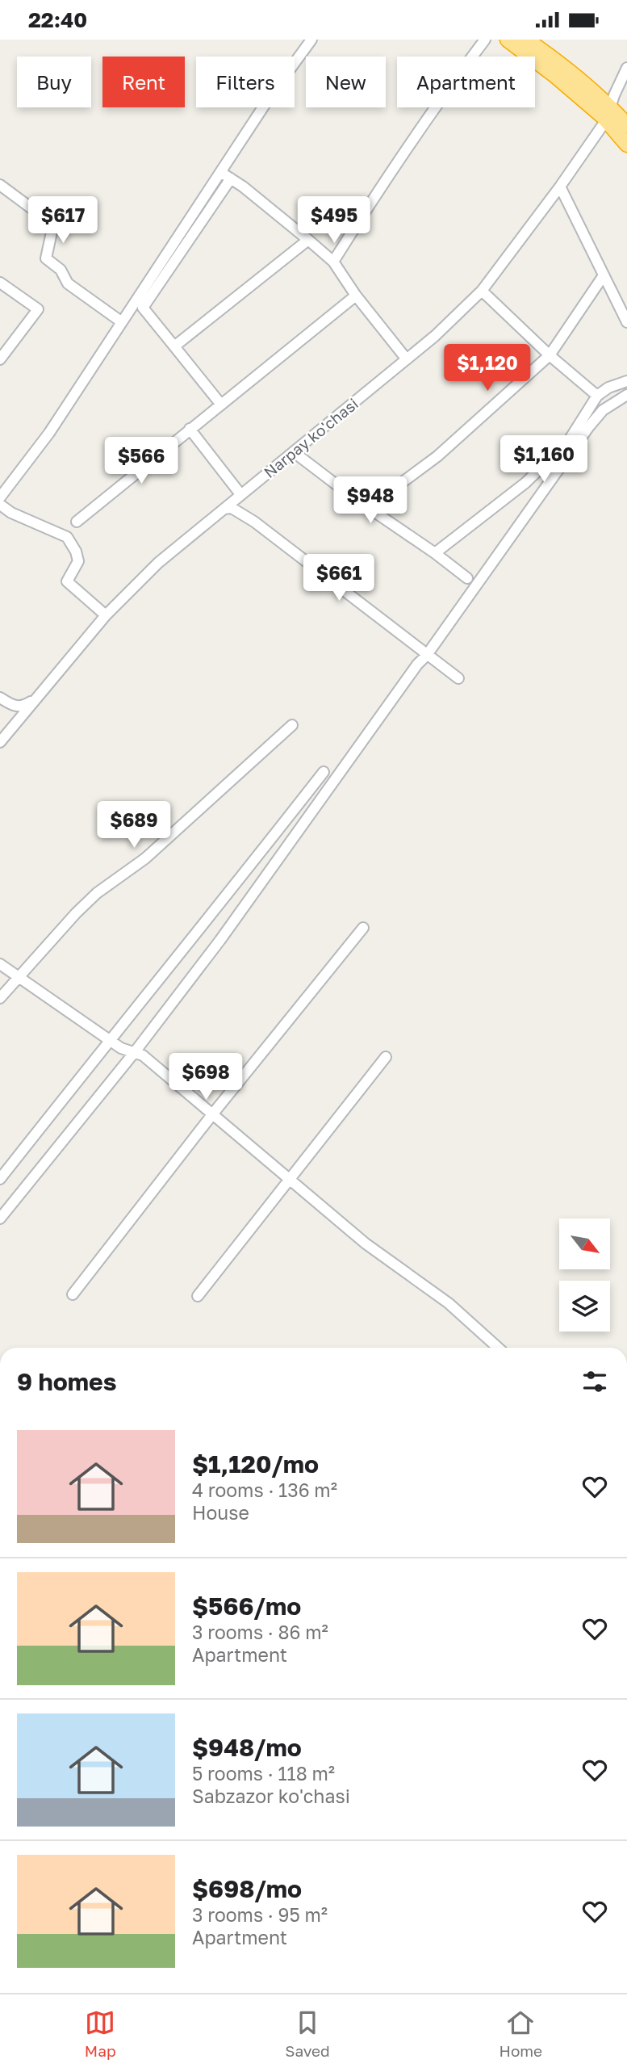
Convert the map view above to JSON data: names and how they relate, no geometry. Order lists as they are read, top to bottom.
{
  "streets": {
    "street": ["Narpay ko'chasi"]
  },
  "north": "bottom right",
  "page": {
    "status": "22:40",
    "chip": [
      "Buy",
      "Rent",
      "Filters",
      "New",
      "Apartment"
    ],
    "price": [
      "$617",
      "$495",
      "$1,120",
      "$1,160",
      "$566",
      "$948",
      "$661",
      "$689",
      "$698"
    ],
    "heading": "9 homes",
    "list": [
      {
        "name": "$1,120/mo",
        "note": "4 rooms · 136 m² · House"
      },
      {
        "name": "$566/mo",
        "note": "3 rooms · 86 m² · Apartment"
      },
      {
        "name": "$948/mo",
        "note": "5 rooms · 118 m² · Sabzazor ko'chasi"
      },
      {
        "name": "$698/mo",
        "note": "3 rooms · 95 m² · Apartment"
      }
    ],
    "tabs": ["Map", "Saved", "Home"]
  }
}
